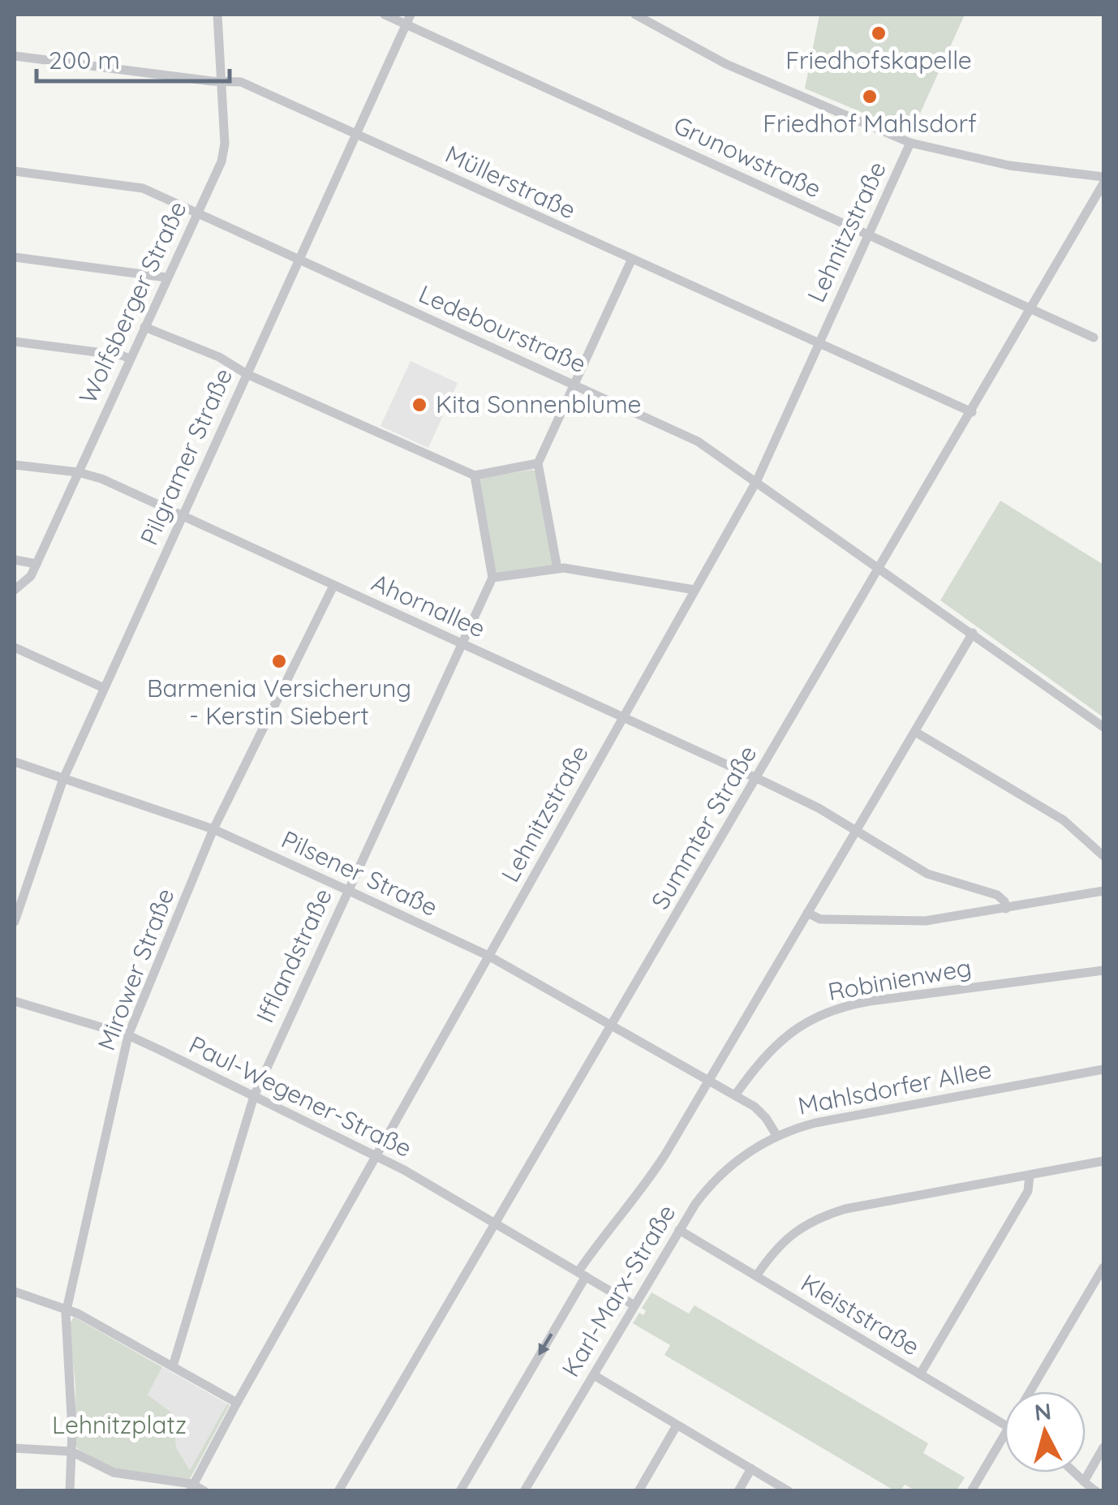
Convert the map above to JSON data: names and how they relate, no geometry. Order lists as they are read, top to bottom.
{
  "streets": {
    "street": [
      "Grunowstraße",
      "Müllerstraße",
      "Lehnitzstraße",
      "Wolfsberger Straße",
      "Ledebourstraße",
      "Pilgramer Straße",
      "Ahornallee",
      "Summter Straße",
      "Pilsener Straße",
      "Ifflandstraße",
      "Mirower Straße",
      "Robinienweg",
      "Mahlsdorfer Allee",
      "Paul-Wegener-Straße",
      "Karl-Marx-Straße",
      "Kleiststraße"
    ]
  },
  "crossings": [
    ["Grunowstraße", "Lehnitzstraße"],
    ["Grunowstraße", "Pilgramer Straße"],
    ["Grunowstraße", "Summter Straße"],
    ["Müllerstraße", "Lehnitzstraße"],
    ["Müllerstraße", "Wolfsberger Straße"],
    ["Müllerstraße", "Pilgramer Straße"],
    ["Müllerstraße", "Summter Straße"],
    ["Lehnitzstraße", "Ledebourstraße"],
    ["Lehnitzstraße", "Ahornallee"],
    ["Lehnitzstraße", "Pilsener Straße"],
    ["Lehnitzstraße", "Paul-Wegener-Straße"],
    ["Wolfsberger Straße", "Ledebourstraße"],
    ["Wolfsberger Straße", "Ahornallee"],
    ["Ledebourstraße", "Pilgramer Straße"],
    ["Ledebourstraße", "Summter Straße"],
    ["Pilgramer Straße", "Ahornallee"],
    ["Pilgramer Straße", "Pilsener Straße"],
    ["Ahornallee", "Summter Straße"],
    ["Ahornallee", "Ifflandstraße"],
    ["Ahornallee", "Mirower Straße"],
    ["Summter Straße", "Pilsener Straße"],
    ["Summter Straße", "Paul-Wegener-Straße"],
    ["Pilsener Straße", "Ifflandstraße"],
    ["Pilsener Straße", "Mirower Straße"],
    ["Pilsener Straße", "Mahlsdorfer Allee"],
    ["Ifflandstraße", "Paul-Wegener-Straße"],
    ["Mirower Straße", "Paul-Wegener-Straße"],
    ["Robinienweg", "Mahlsdorfer Allee"],
    ["Mahlsdorfer Allee", "Karl-Marx-Straße"],
    ["Paul-Wegener-Straße", "Karl-Marx-Straße"],
    ["Karl-Marx-Straße", "Kleiststraße"]
  ],
  "parks": ["Lehnitzplatz"],
  "places": [
    "Friedhofskapelle",
    "Friedhof Mahlsdorf",
    "Kita Sonnenblume",
    "Barmenia Versicherung - Kerstin Siebert"
  ],
  "scale_bar": "200 m",
  "north": "top"
}
